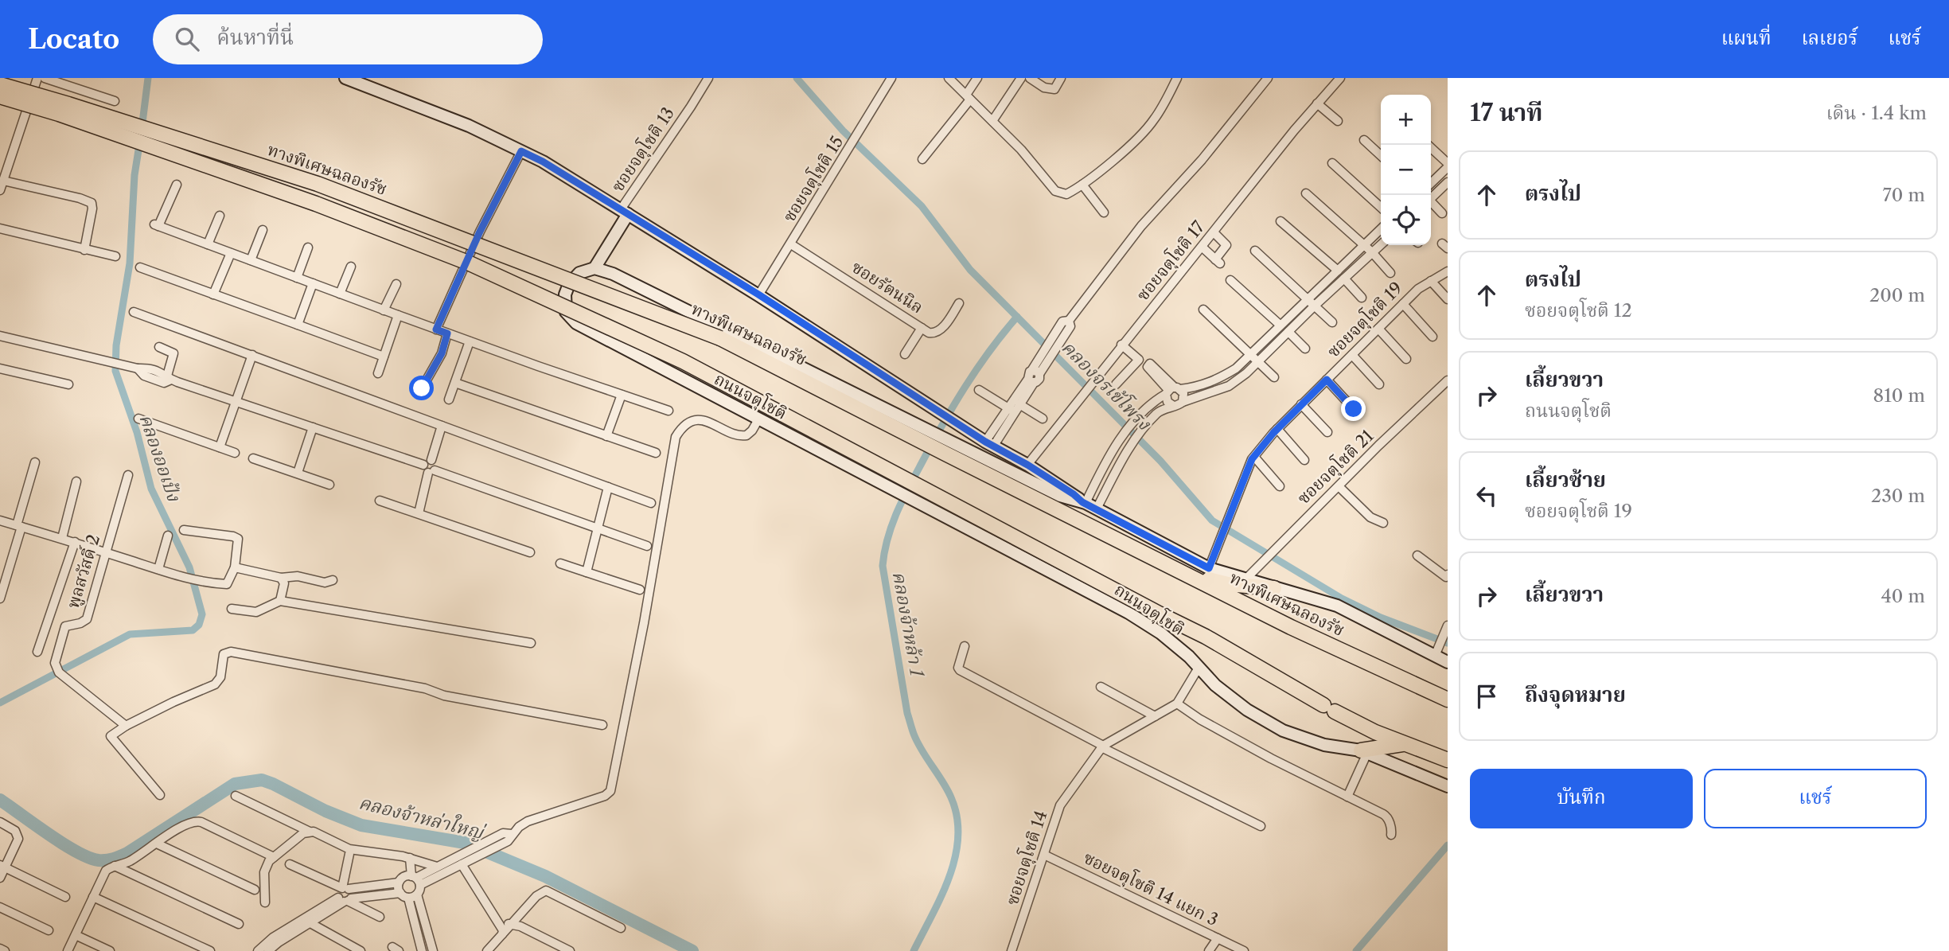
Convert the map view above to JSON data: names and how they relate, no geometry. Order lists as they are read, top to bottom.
{
  "streets": {
    "highway": ["ทางพิเศษฉลองรัช"],
    "street": [
      "ซอยจตุโชติ 13",
      "ซอยจตุโชติ 15",
      "ซอยจตุโชติ 17",
      "ซอยรัตนนิล",
      "ซอยจตุโชติ 19",
      "ถนนจตุโชติ",
      "ซอยจตุโชติ 21",
      "พูลสวัสดิ์ 2",
      "ซอยจตุโชติ 14",
      "ซอยจตุโชติ 14 แยก 3"
    ]
  },
  "crossings": [
    ["ซอยจตุโชติ 15", "ซอยรัตนนิล"],
    ["ถนนจตุโชติ", "ซอยจตุโชติ 14"],
    ["ซอยจตุโชติ 14", "ซอยจตุโชติ 14 แยก 3"]
  ],
  "water": [
    "คลองจรเข้โพรง",
    "คลองออเป้ง",
    "คลองจ้าหล้า 1",
    "คลองจ้าหล่าใหญ่"
  ],
  "page": {
    "header": "Locato",
    "search": "ค้นหาที่นี่",
    "nav": ["แผนที่", "เลเยอร์", "แชร์"],
    "heading": ["17 นาที", "เดิน · 1.4 km"],
    "map_buttons": ["+", "−"],
    "list": [
      ["ตรงไป", "70 m"],
      ["ตรงไป", "ซอยจตุโชติ 12", "200 m"],
      ["เลี้ยวขวา", "ถนนจตุโชติ", "810 m"],
      ["เลี้ยวซ้าย", "ซอยจตุโชติ 19", "230 m"],
      ["เลี้ยวขวา", "40 m"],
      "ถึงจุดหมาย"
    ],
    "buttons": ["บันทึก", "แชร์"]
  }
}
